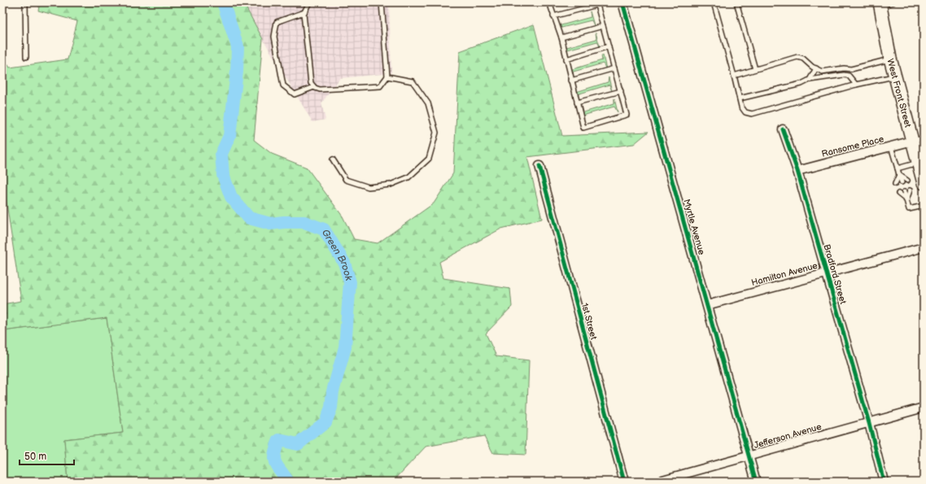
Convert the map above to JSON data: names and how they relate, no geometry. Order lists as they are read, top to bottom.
{
  "streets": {
    "main road": ["West Front Street"],
    "street": [
      "Ransome Place",
      "Myrtle Avenue",
      "Hamilton Avenue",
      "Bradford Street",
      "1st Street",
      "Jefferson Avenue"
    ]
  },
  "crossings": [
    ["West Front Street", "Ransome Place"],
    ["Ransome Place", "Bradford Street"],
    ["Myrtle Avenue", "Hamilton Avenue"],
    ["Myrtle Avenue", "Jefferson Avenue"],
    ["Hamilton Avenue", "Bradford Street"],
    ["Bradford Street", "Jefferson Avenue"]
  ],
  "water": ["Green Brook"],
  "scale_bar": "50 m"
}
